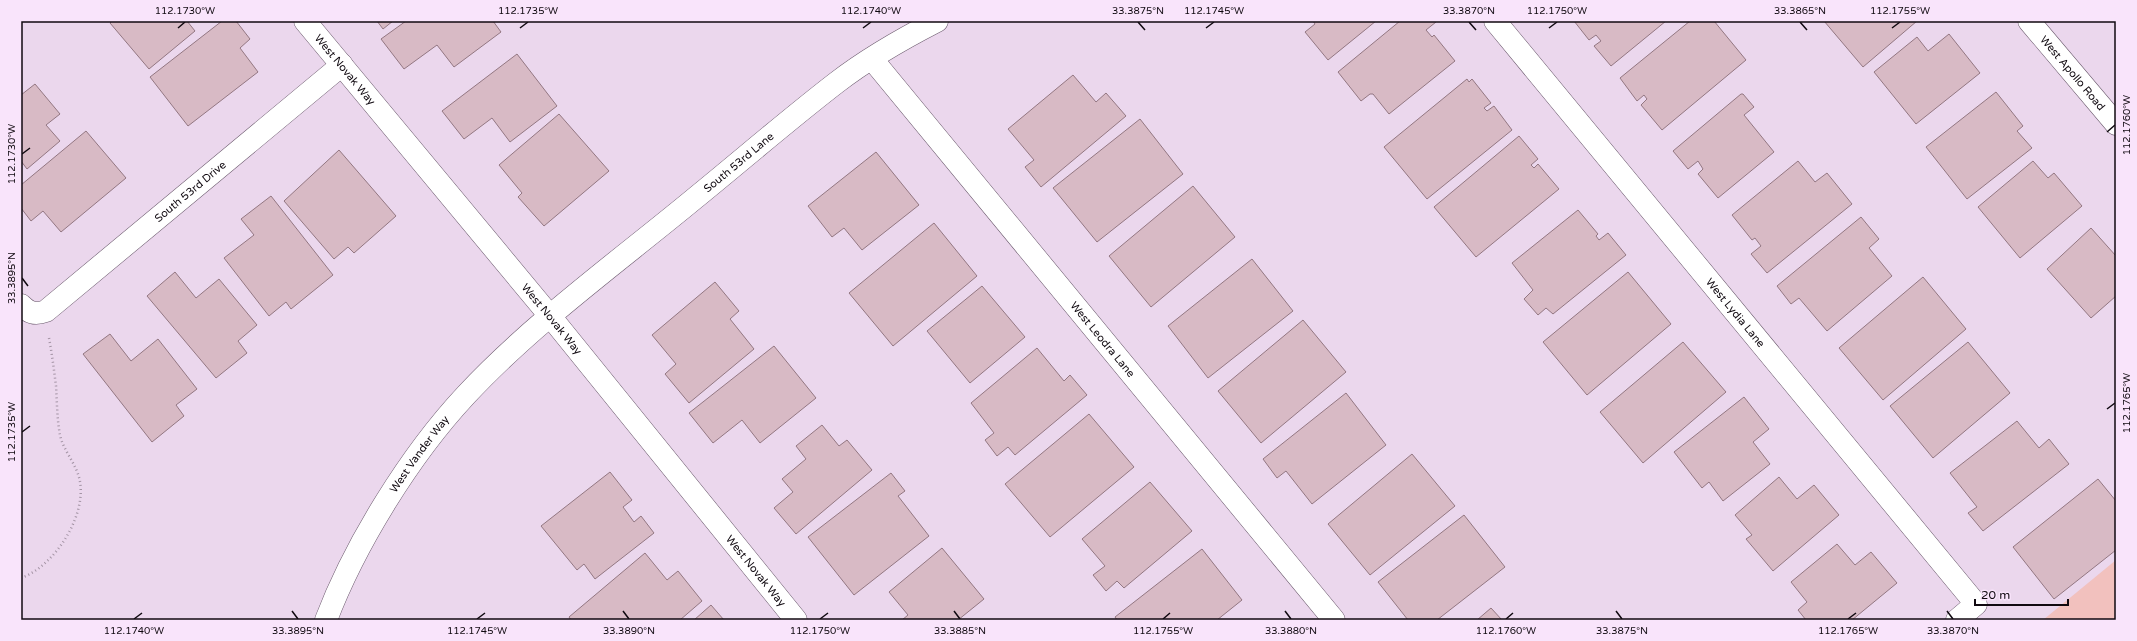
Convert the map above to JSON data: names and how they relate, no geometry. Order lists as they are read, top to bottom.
{
  "streets": {
    "street": [
      "West Novak Way",
      "West Apollo Road",
      "South 53rd Lane",
      "South 53rd Drive",
      "West Lydia Lane",
      "West Leodra Lane",
      "West Vander Way"
    ]
  },
  "crossings": [
    ["West Novak Way", "South 53rd Lane"],
    ["West Novak Way", "South 53rd Drive"],
    ["West Novak Way", "West Vander Way"],
    ["South 53rd Lane", "West Leodra Lane"],
    ["South 53rd Lane", "West Vander Way"]
  ],
  "scale_bar": "20 m",
  "coordinates": [
    "112.1730°W",
    "112.1735°W",
    "112.1740°W",
    "33.3875°N",
    "112.1745°W",
    "33.3870°N",
    "112.1750°W",
    "33.3865°N",
    "112.1755°W",
    "112.1760°W",
    "33.3895°N",
    "112.1765°W",
    "33.3890°N",
    "33.3885°N",
    "33.3880°N"
  ]
}
